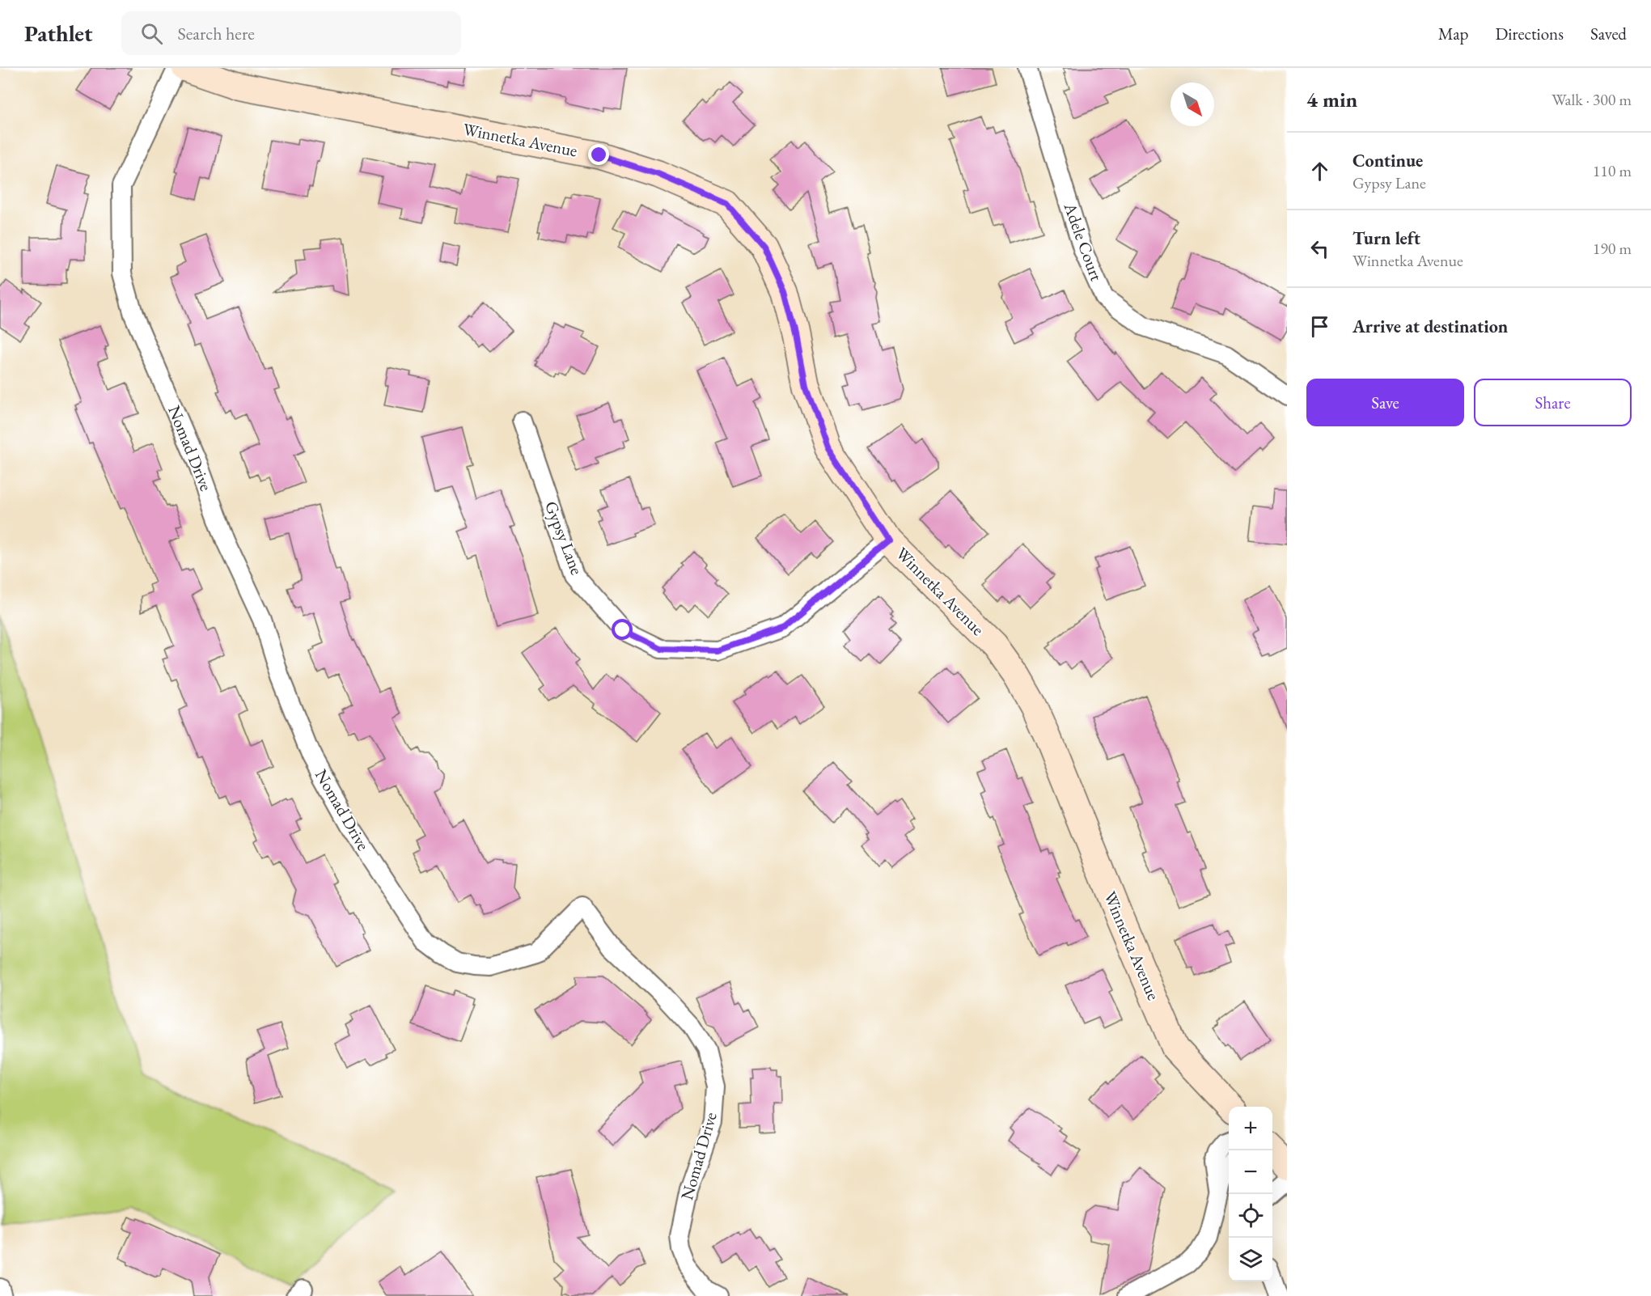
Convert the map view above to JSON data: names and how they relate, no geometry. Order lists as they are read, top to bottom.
{
  "streets": {
    "main road": ["Winnetka Avenue"],
    "street": ["Adele Court", "Nomad Drive", "Gypsy Lane"]
  },
  "crossings": [
    ["Winnetka Avenue", "Gypsy Lane"]
  ],
  "north": "bottom right",
  "page": {
    "header": "Pathlet",
    "search": "Search here",
    "nav": ["Map", "Directions", "Saved"],
    "heading": ["4 min", "Walk · 300 m"],
    "list": [
      ["Continue", "Gypsy Lane", "110 m"],
      ["Turn left", "Winnetka Avenue", "190 m"],
      "Arrive at destination"
    ],
    "buttons": ["Save", "Share"],
    "map_buttons": ["+", "−"]
  }
}
